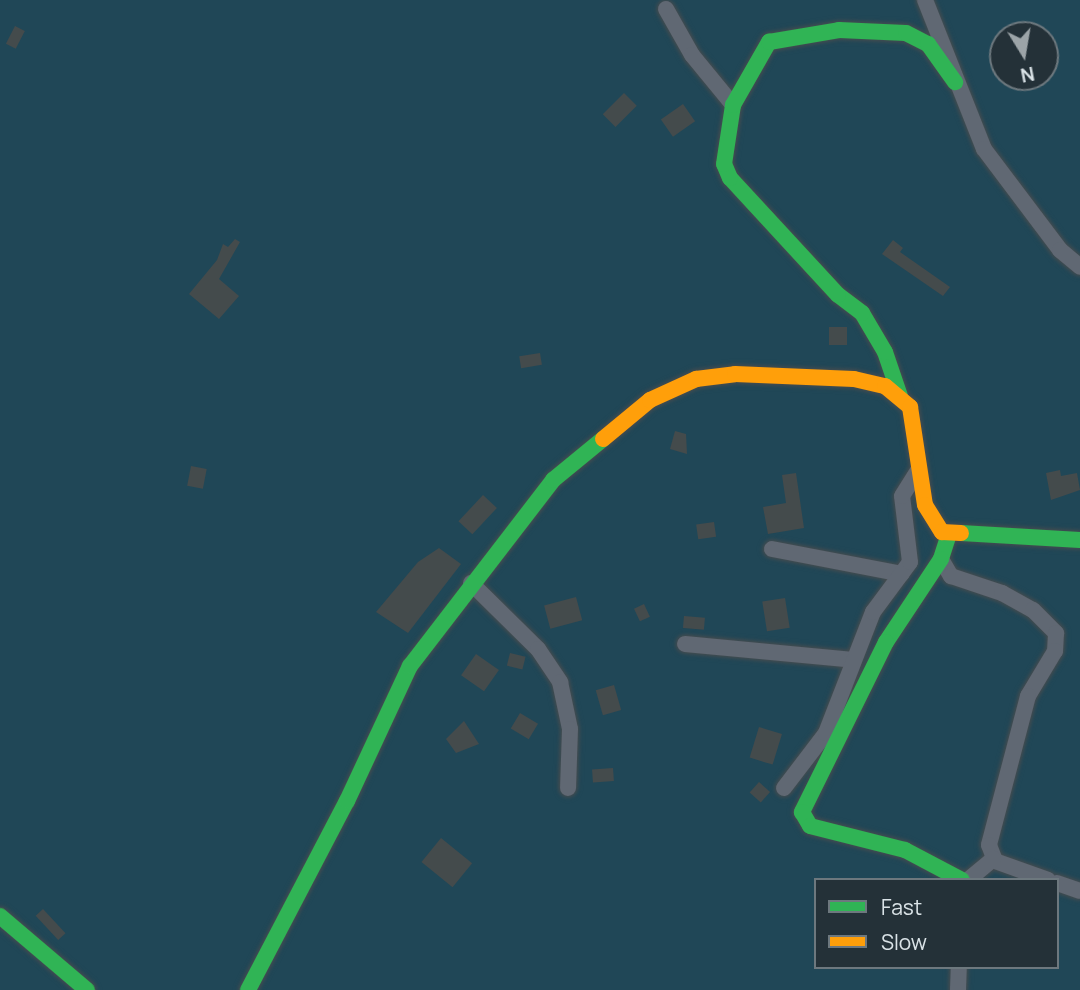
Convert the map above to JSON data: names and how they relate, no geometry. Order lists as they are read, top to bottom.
{
  "legend": ["Fast", "Slow"],
  "north": "bottom"
}
